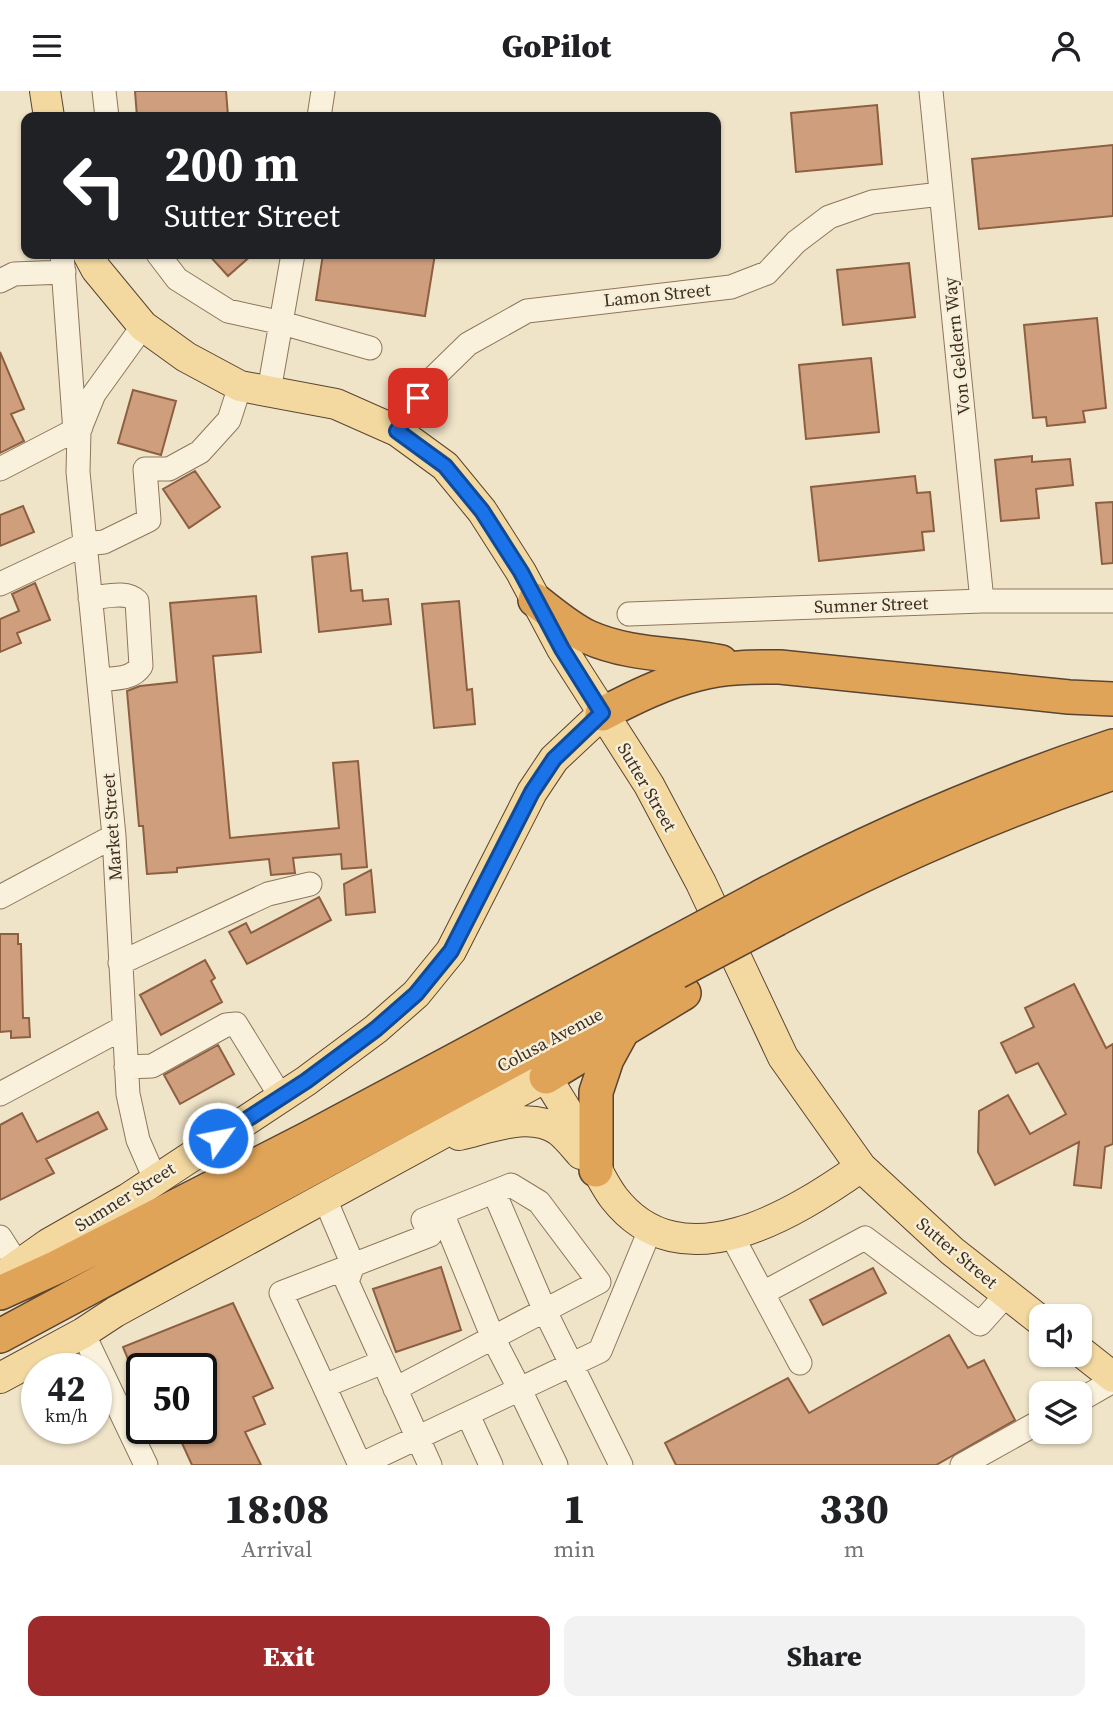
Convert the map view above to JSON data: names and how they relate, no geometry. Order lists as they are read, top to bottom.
{
  "streets": {
    "highway": ["Colusa Avenue"],
    "main road": ["Sumner Street", "Sutter Street"],
    "street": ["Lamon Street", "Von Geldern Way", "Market Street"]
  },
  "crossings": [
    ["Lamon Street", "Von Geldern Way"],
    ["Lamon Street", "Sutter Street"],
    ["Von Geldern Way", "Sumner Street"],
    ["Sumner Street", "Sutter Street"],
    ["Sumner Street", "Market Street"],
    ["Sutter Street", "Market Street"]
  ],
  "page": {
    "header": "GoPilot",
    "turn": ["200 m", "Sutter Street"],
    "speed": "42 km/h",
    "limit": "50",
    "eta": [
      "18:08",
      "Arrival",
      "1",
      "min",
      "330",
      "m"
    ],
    "buttons": ["Exit", "Share"]
  }
}
